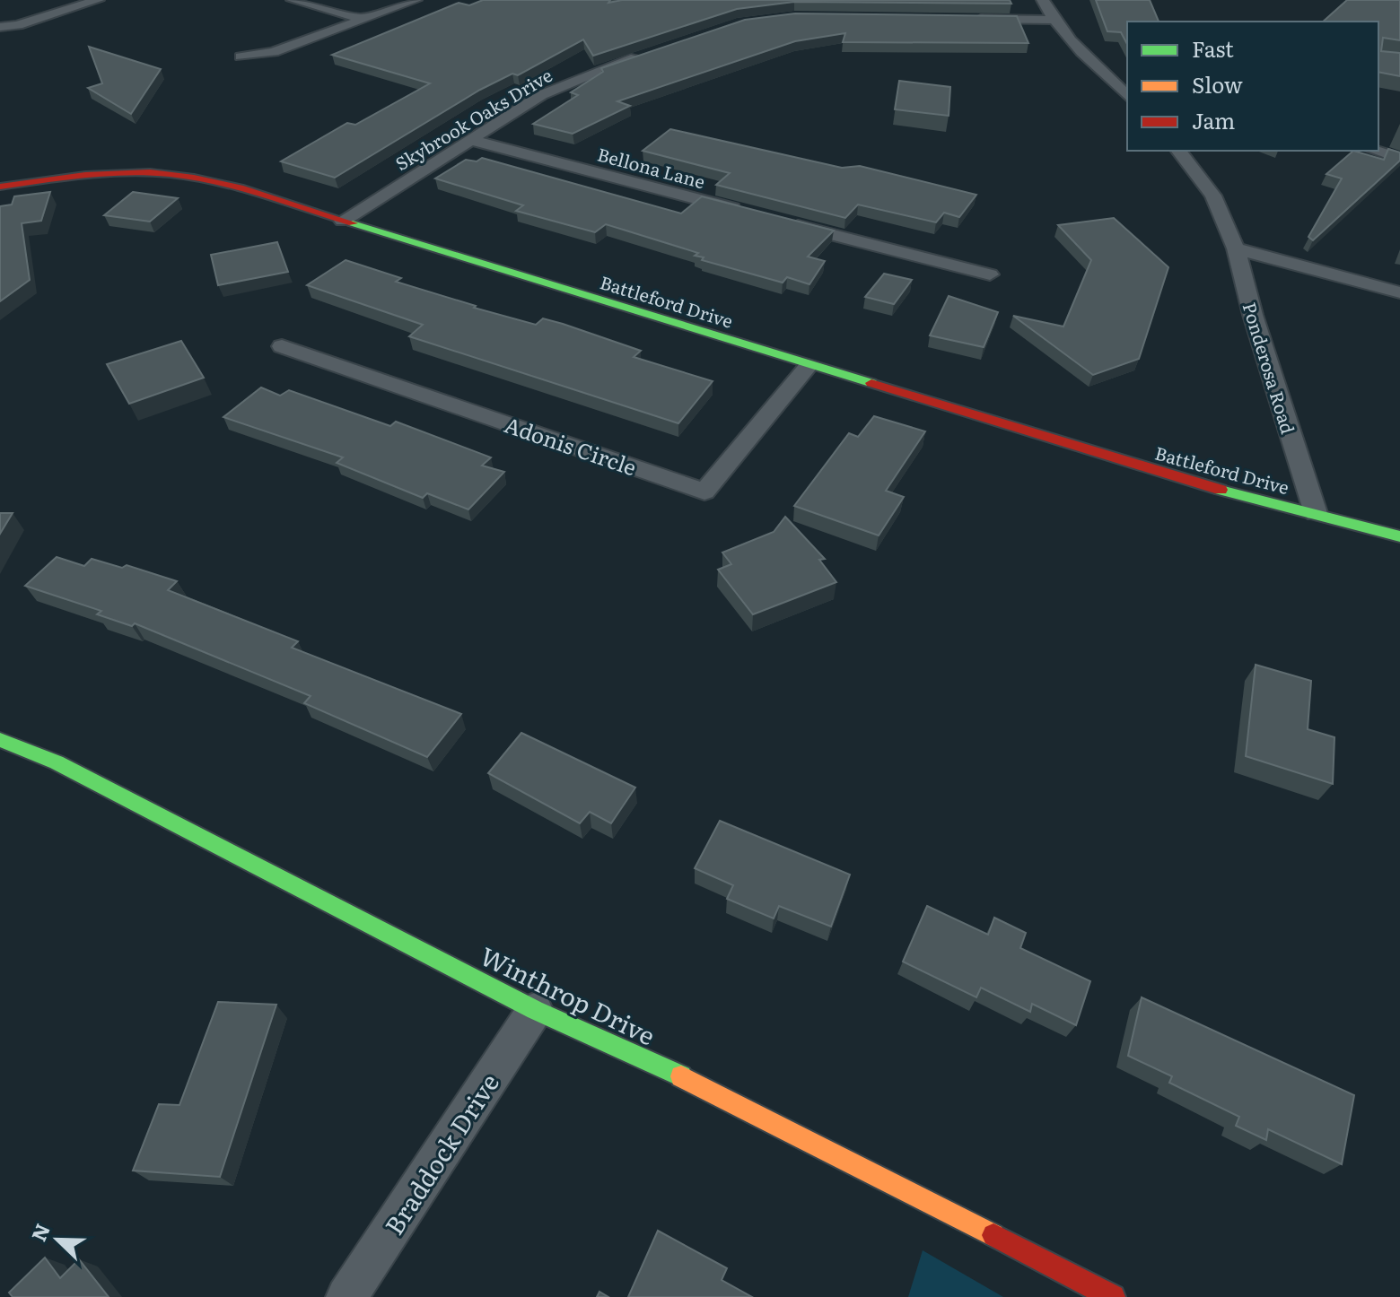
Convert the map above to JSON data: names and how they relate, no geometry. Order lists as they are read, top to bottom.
{
  "streets": {
    "street": [
      "Skybrook Oaks Drive",
      "Bellona Lane",
      "Battleford Drive",
      "Ponderosa Road",
      "Adonis Circle",
      "Winthrop Drive",
      "Braddock Drive"
    ]
  },
  "crossings": [
    ["Skybrook Oaks Drive", "Bellona Lane"],
    ["Skybrook Oaks Drive", "Battleford Drive"],
    ["Battleford Drive", "Ponderosa Road"],
    ["Battleford Drive", "Adonis Circle"],
    ["Winthrop Drive", "Braddock Drive"]
  ],
  "legend": ["Fast", "Slow", "Jam"],
  "north": "top left"
}
